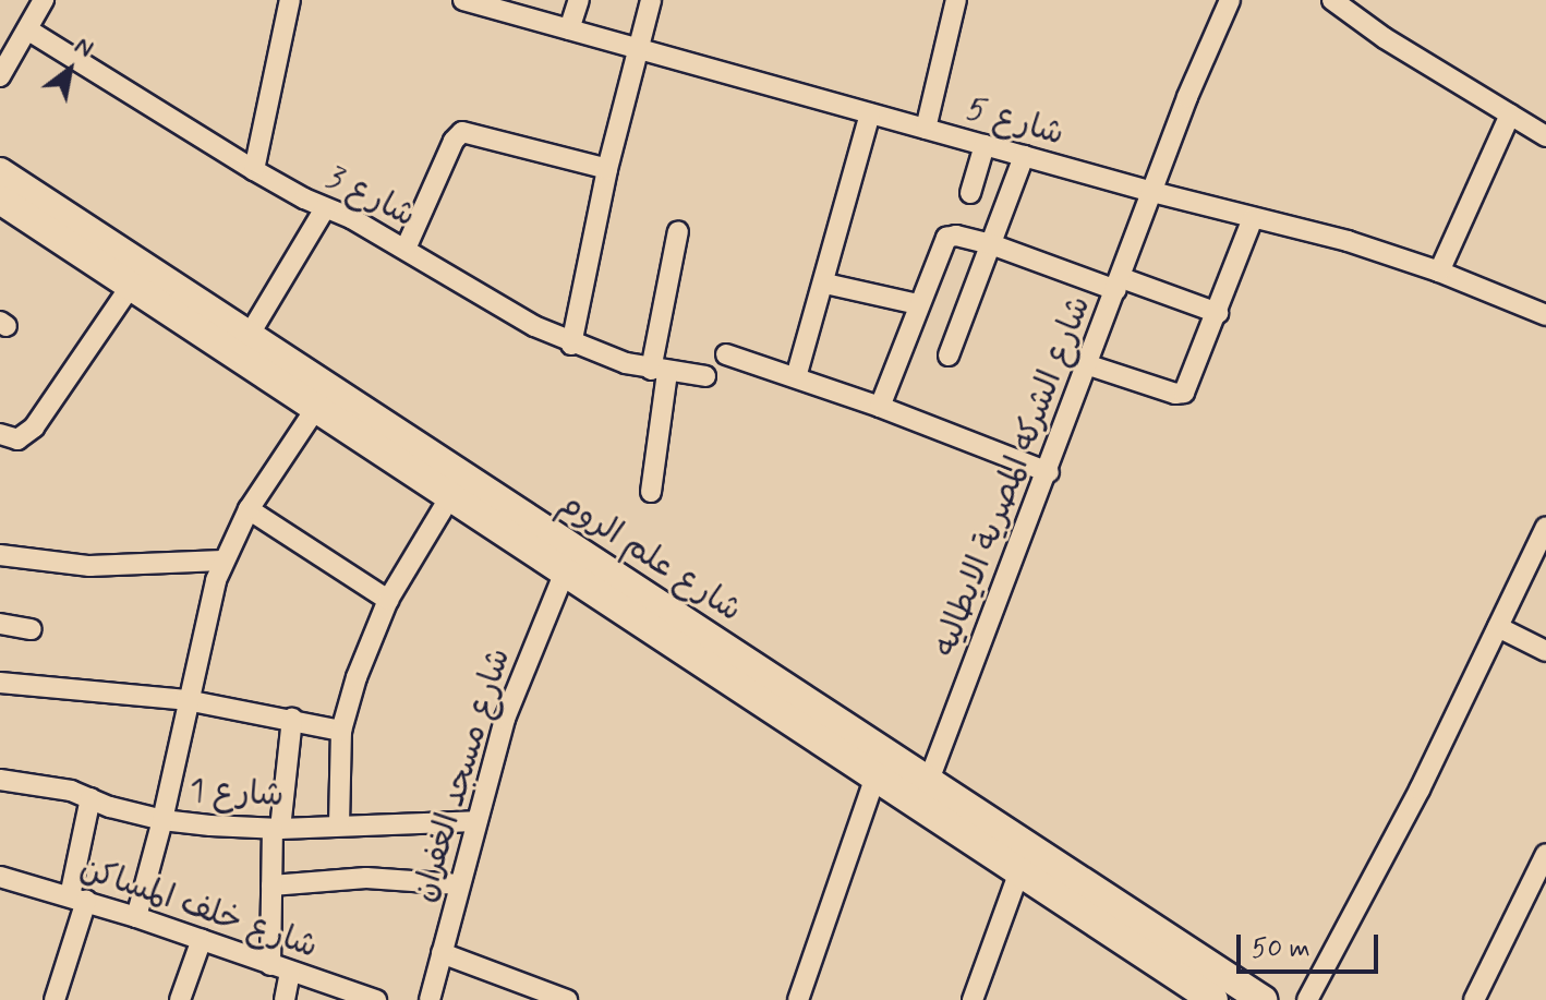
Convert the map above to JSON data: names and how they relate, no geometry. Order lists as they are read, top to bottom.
{
  "streets": {
    "street": [
      "شارع 5",
      "شارع 3",
      "شارع الشركه المصرية الايطاليه",
      "شارع علم الروم",
      "شارع مسجد الغفران",
      "شارع 1",
      "شارع خلف المساكن"
    ]
  },
  "crossings": [
    ["شارع 5", "شارع الشركه المصرية الايطاليه"],
    ["شارع الشركه المصرية الايطاليه", "شارع علم الروم"],
    ["شارع علم الروم", "شارع مسجد الغفران"],
    ["شارع مسجد الغفران", "شارع 1"]
  ],
  "scale_bar": "50 m",
  "north": "top right"
}
